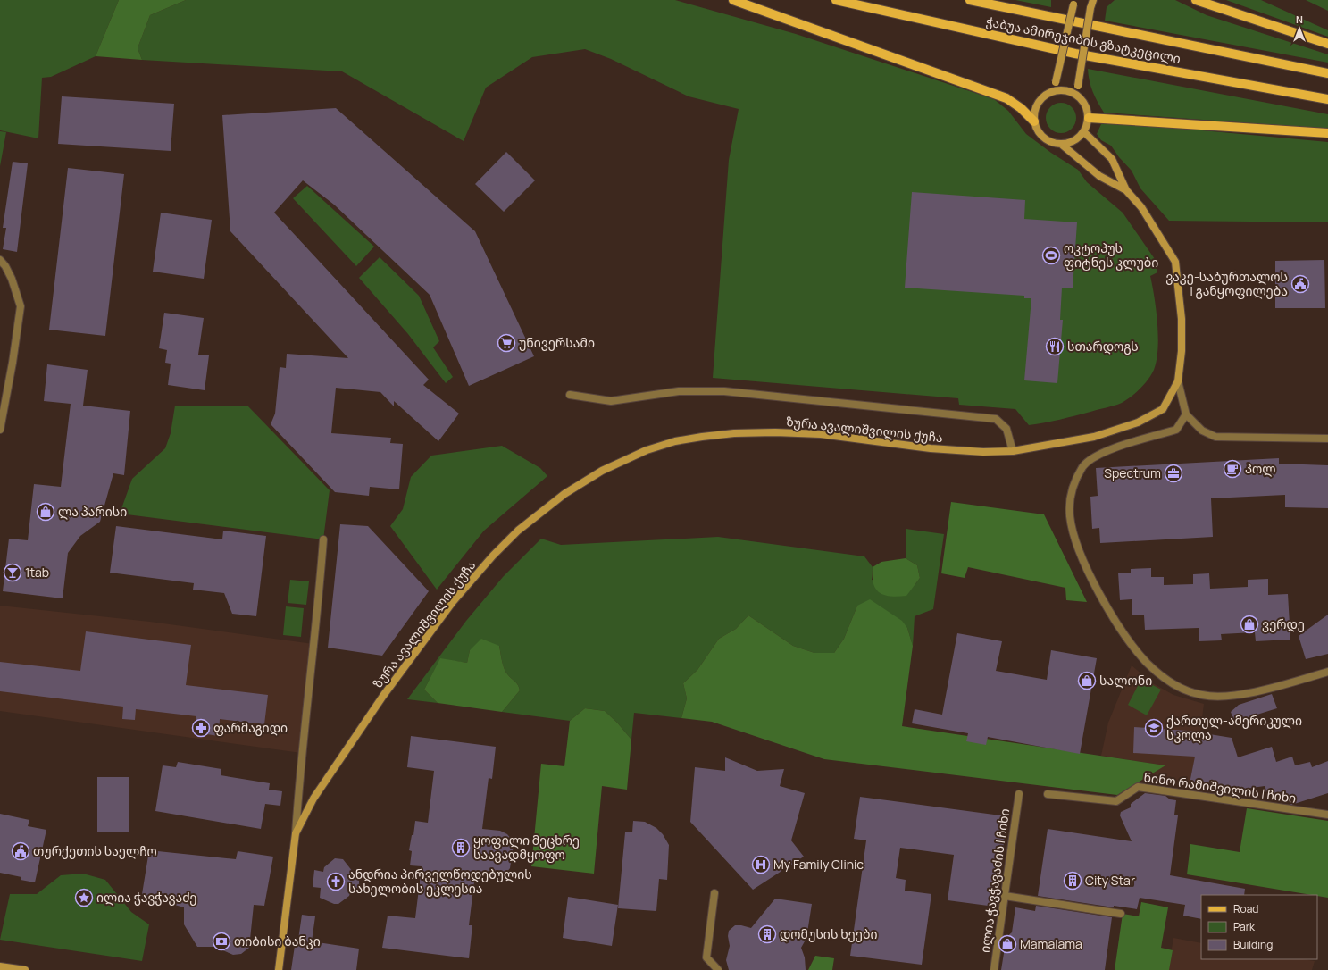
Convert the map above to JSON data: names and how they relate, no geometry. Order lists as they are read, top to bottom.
{
  "streets": {
    "main road": ["ჭაბუა ამირეჯიბის გზატკეცილი", "ზურა ავალიშვილის ქუჩა"],
    "street": ["ნინო რამიშვილის I ჩიხი", "ილია ჭავჭავაძის I ჩიხი"]
  },
  "places": {
    "sports": ["ოკტოპუს ფიტნეს კლუბი"],
    "public building": ["ვაკე-საბურთალოს I განყოფილება", "თურქეთის საელჩო"],
    "supermarket": ["უნივერსამი"],
    "restaurant": ["სთარდოგს"],
    "cafe": ["პოლ"],
    "office": ["Spectrum"],
    "shop": [
      "ლა პარისი",
      "ვერდე",
      "სალონი",
      "Mamalama"
    ],
    "bar": ["1tab"],
    "pharmacy": ["ფარმაგიდი"],
    "school or university": ["ქართულ-ამერიკული სკოლა"],
    "building": ["ყოფილი მეცხრე საავადმყოფო", "City Star", "დომუსის ხეები"],
    "hospital": ["My Family Clinic"],
    "church": ["ანდრია პირველწოდებულის სახელობის ეკლესია"],
    "place": ["ილია ჭავჭავაძე"],
    "bank": ["თიბისი ბანკი"]
  },
  "legend": ["Road", "Park", "Building"],
  "north": "top"
}
